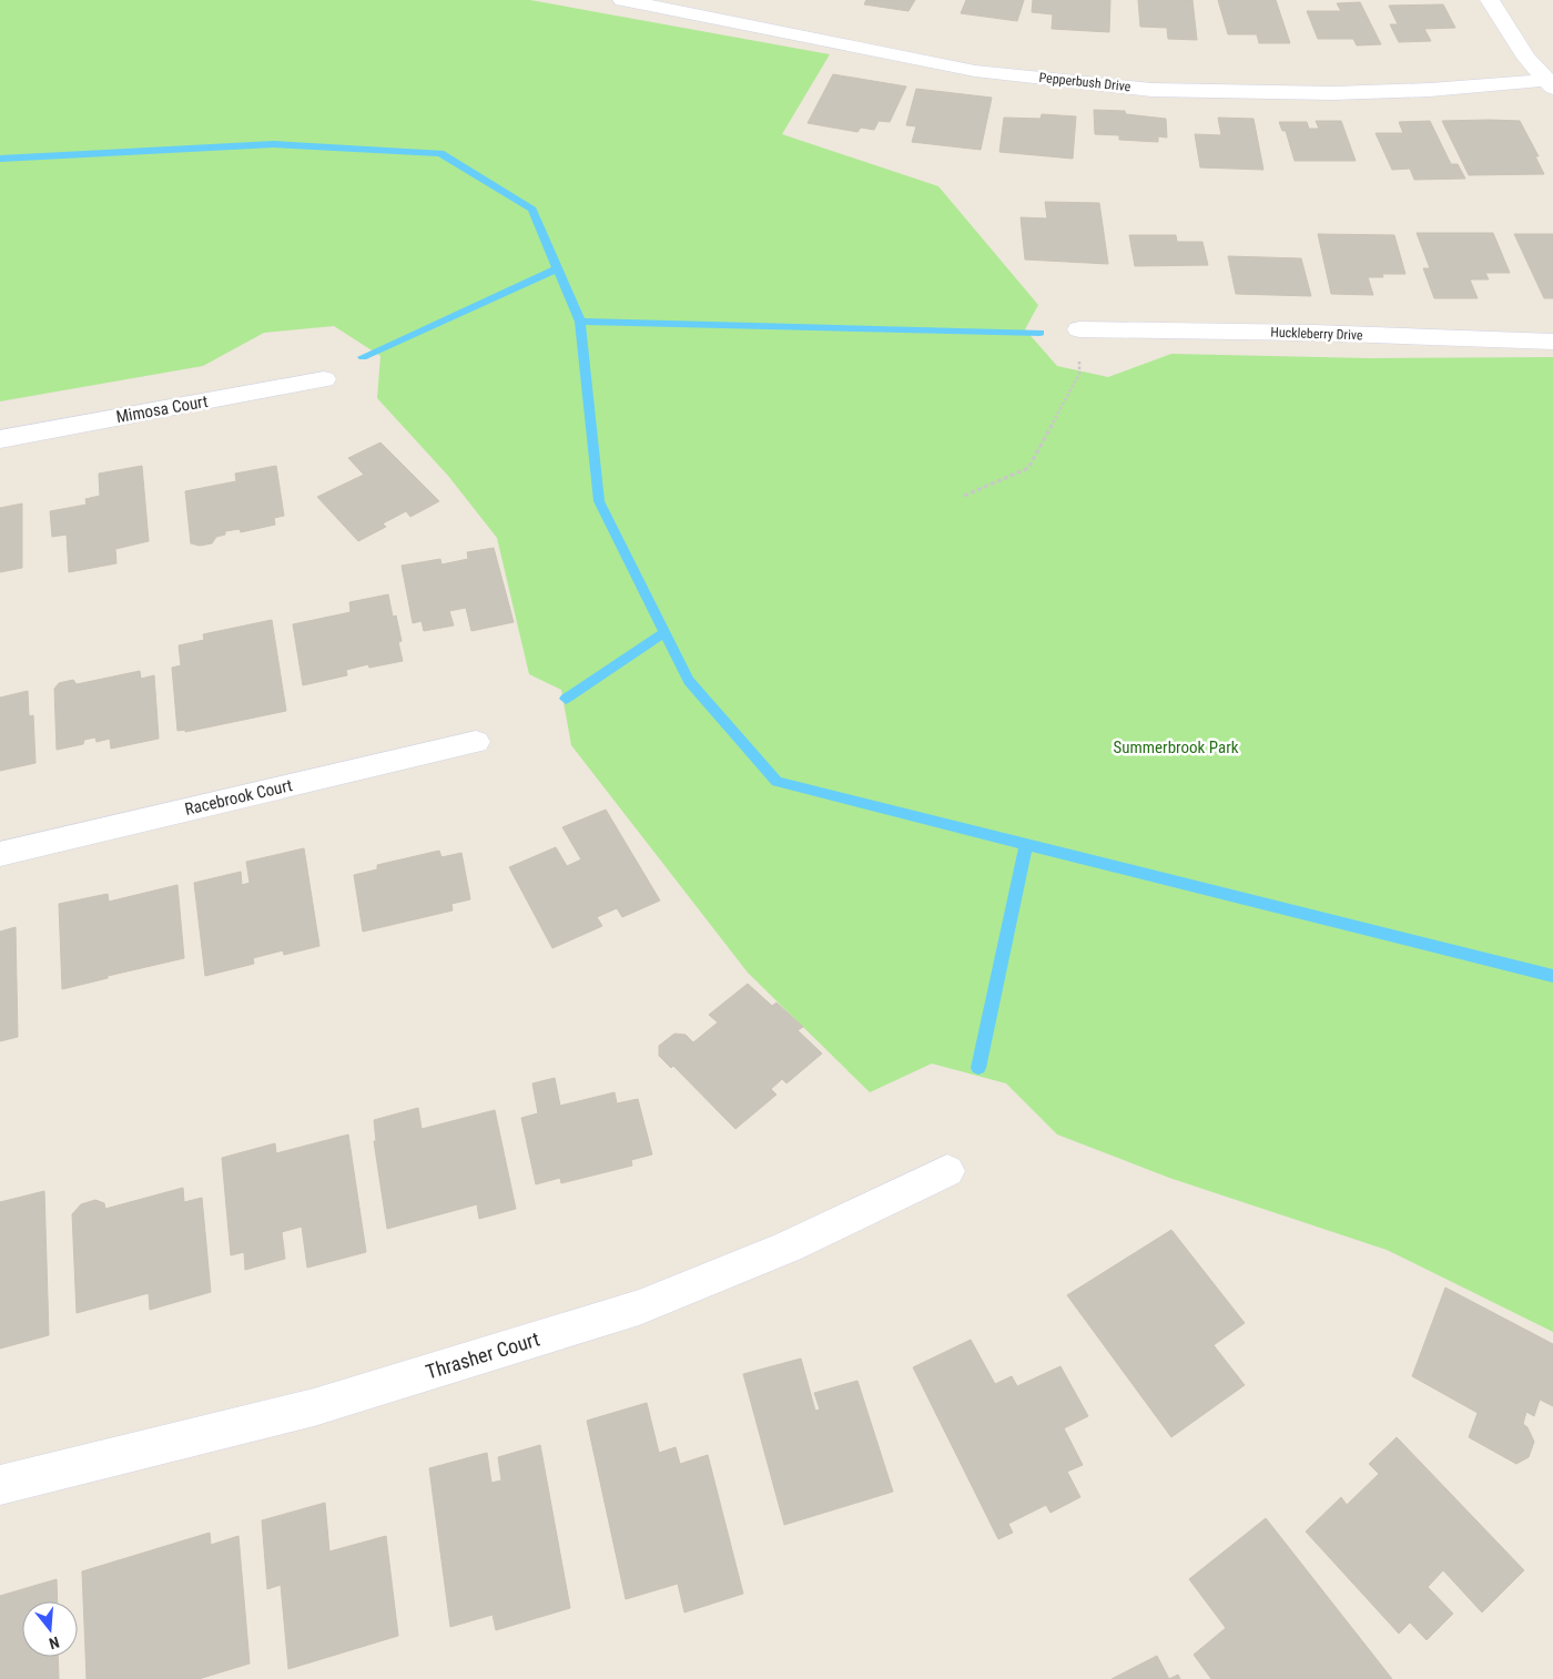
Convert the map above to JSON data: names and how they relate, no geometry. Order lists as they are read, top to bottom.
{
  "streets": {
    "street": [
      "Pepperbush Drive",
      "Huckleberry Drive",
      "Mimosa Court",
      "Racebrook Court",
      "Thrasher Court"
    ]
  },
  "parks": ["Summerbrook Park"],
  "north": "bottom"
}
